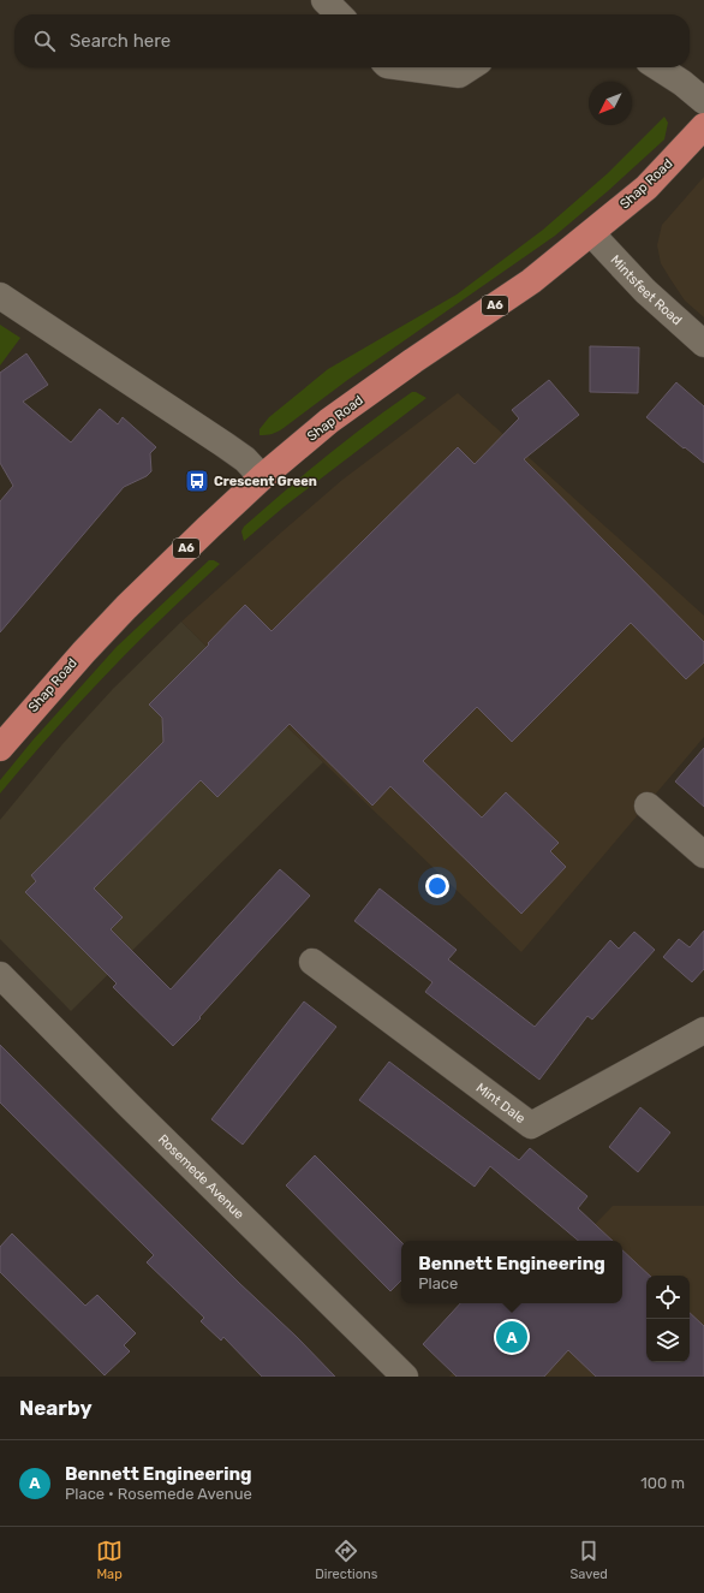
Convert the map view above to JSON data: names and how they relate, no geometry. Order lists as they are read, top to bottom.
{
  "streets": {
    "highway": ["Shap Road", "A6"],
    "street": ["Mintsfeet Road", "Mint Dale", "Rosemede Avenue"]
  },
  "crossings": [
    ["Shap Road", "Mintsfeet Road"]
  ],
  "places": {
    "bus stop": ["Crescent Green"]
  },
  "north": "bottom left",
  "page": {
    "search": "Search here",
    "popup": ["Bennett Engineering", "Place"],
    "pins": "A",
    "heading": "Nearby",
    "list": [
      {
        "mark": "A",
        "name": "Bennett Engineering",
        "note": "Place · Rosemede Avenue",
        "value": "100 m"
      }
    ],
    "nav": ["Map", "Directions", "Saved"]
  }
}
